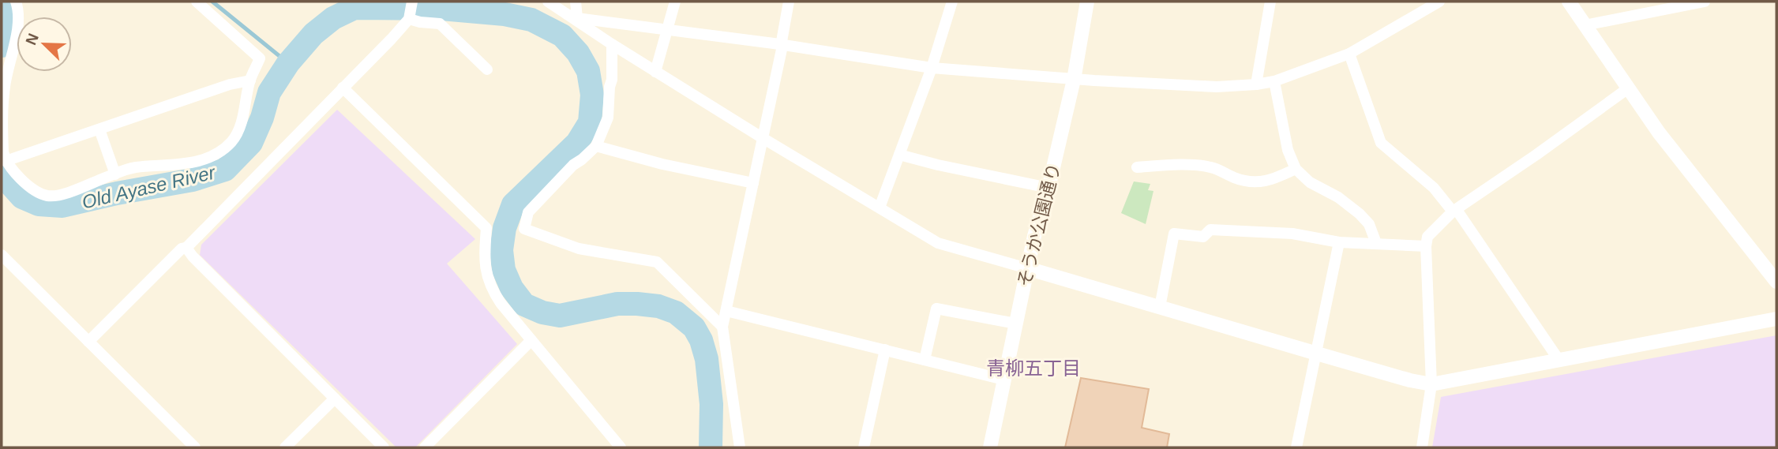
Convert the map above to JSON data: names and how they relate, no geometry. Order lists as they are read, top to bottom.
{
  "streets": {
    "street": ["そうか公園通り"]
  },
  "districts": ["青柳五丁目"],
  "water": ["Old Ayase River"],
  "north": "top left"
}
